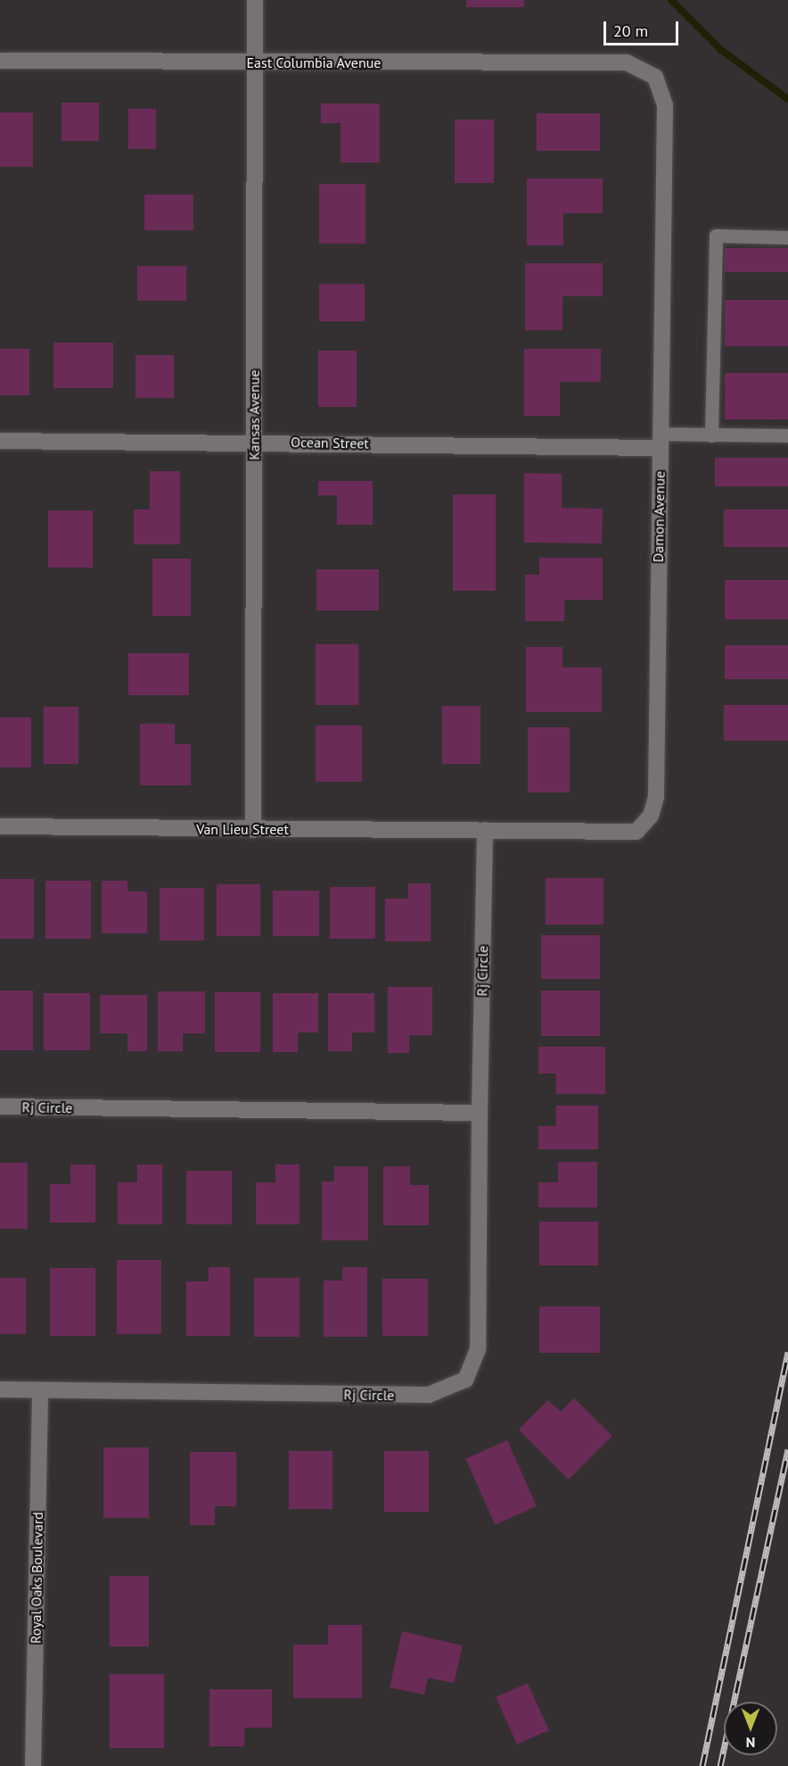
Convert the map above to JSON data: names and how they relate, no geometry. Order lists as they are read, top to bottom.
{
  "streets": {
    "street": [
      "East Columbia Avenue",
      "Kansas Avenue",
      "Ocean Street",
      "Damon Avenue",
      "Van Lieu Street",
      "Rj Circle",
      "Royal Oaks Boulevard"
    ]
  },
  "crossings": [
    ["East Columbia Avenue", "Kansas Avenue"],
    ["East Columbia Avenue", "Damon Avenue"],
    ["Kansas Avenue", "Ocean Street"],
    ["Kansas Avenue", "Van Lieu Street"],
    ["Ocean Street", "Damon Avenue"],
    ["Damon Avenue", "Van Lieu Street"],
    ["Damon Avenue", "Rj Circle"],
    ["Van Lieu Street", "Rj Circle"],
    ["Rj Circle", "Royal Oaks Boulevard"]
  ],
  "scale_bar": "20 m",
  "north": "bottom"
}
